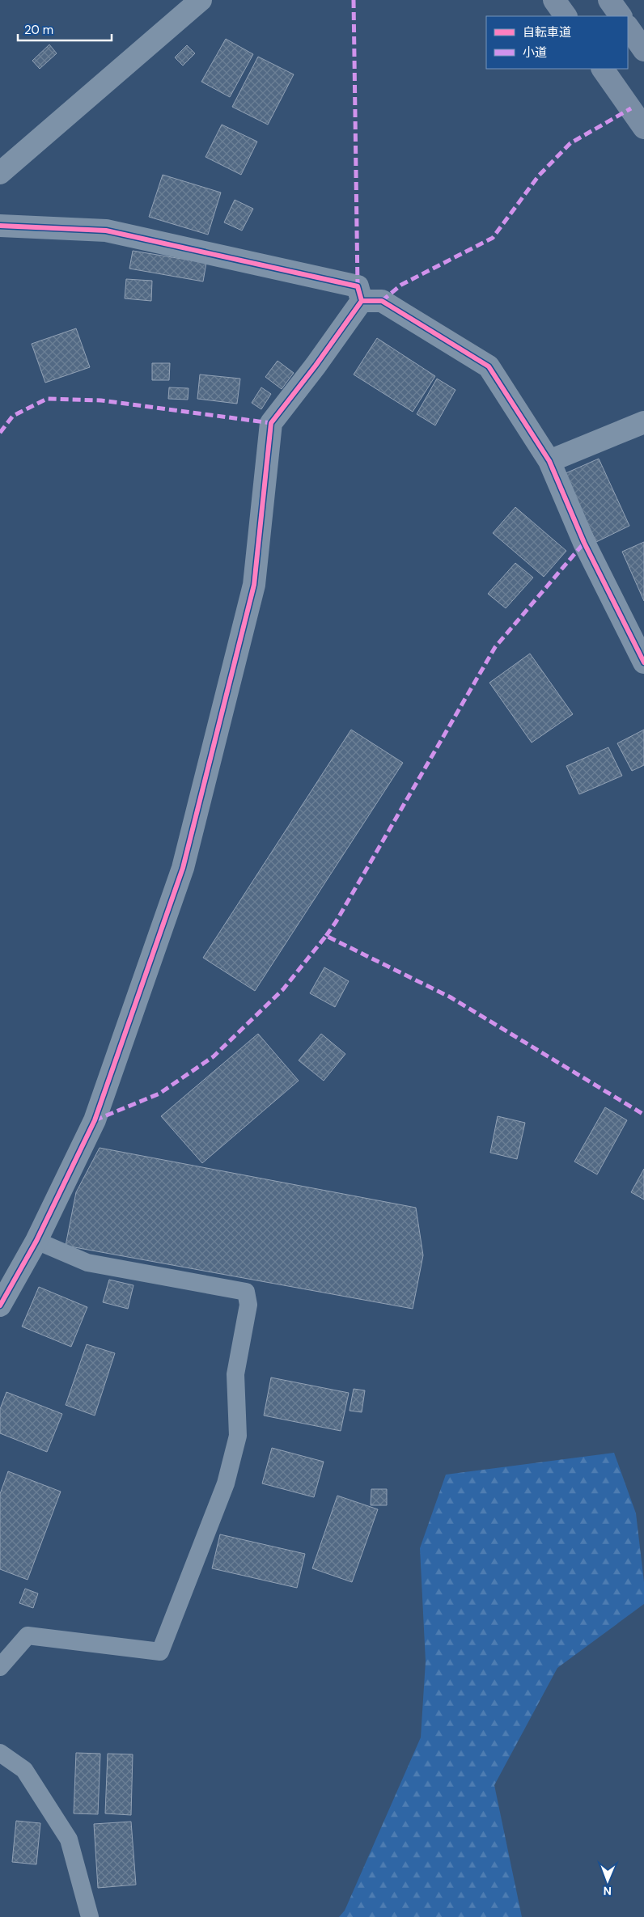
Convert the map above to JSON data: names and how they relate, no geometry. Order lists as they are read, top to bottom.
{
  "legend": ["自転車道", "小道"],
  "scale_bar": "20 m",
  "north": "bottom"
}
